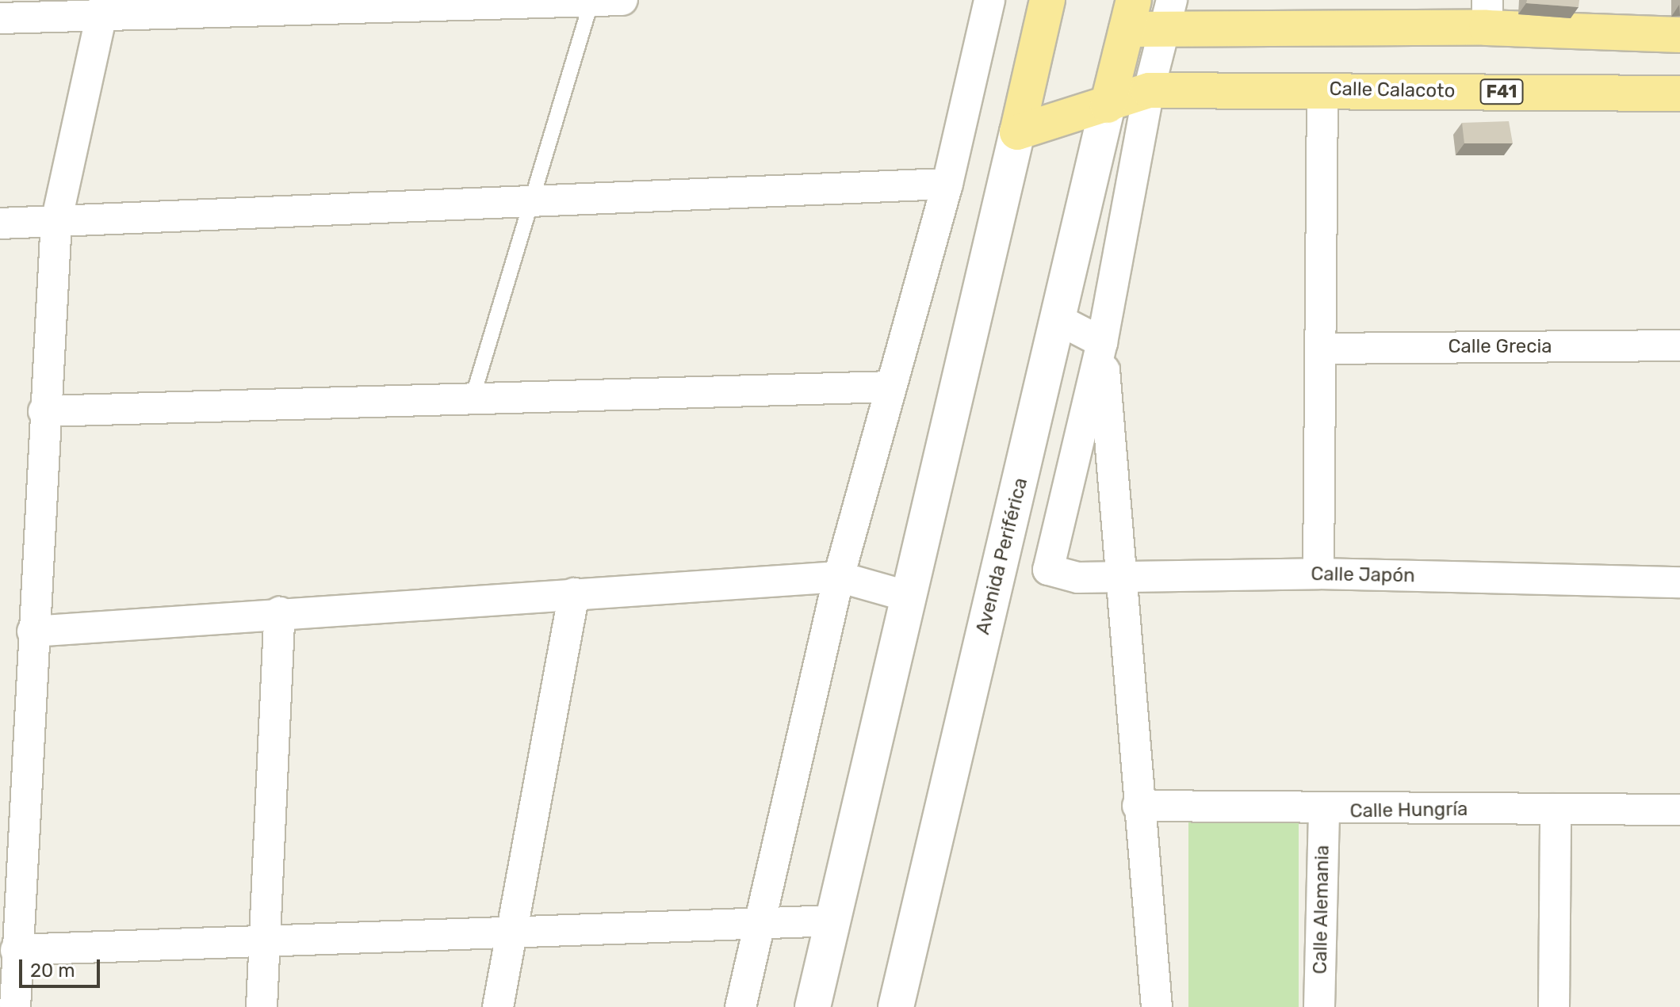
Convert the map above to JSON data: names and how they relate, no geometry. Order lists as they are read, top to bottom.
{
  "streets": {
    "main road": ["Calle Calacoto", "F41"],
    "street": [
      "Calle Grecia",
      "Avenida Periférica",
      "Calle Japón",
      "Calle Hungría",
      "Calle Alemania"
    ]
  },
  "crossings": [
    ["Calle Calacoto", "F41"],
    ["Calle Calacoto", "Avenida Periférica"],
    ["F41", "Avenida Periférica"],
    ["Calle Hungría", "Calle Alemania"]
  ],
  "scale_bar": "20 m"
}
